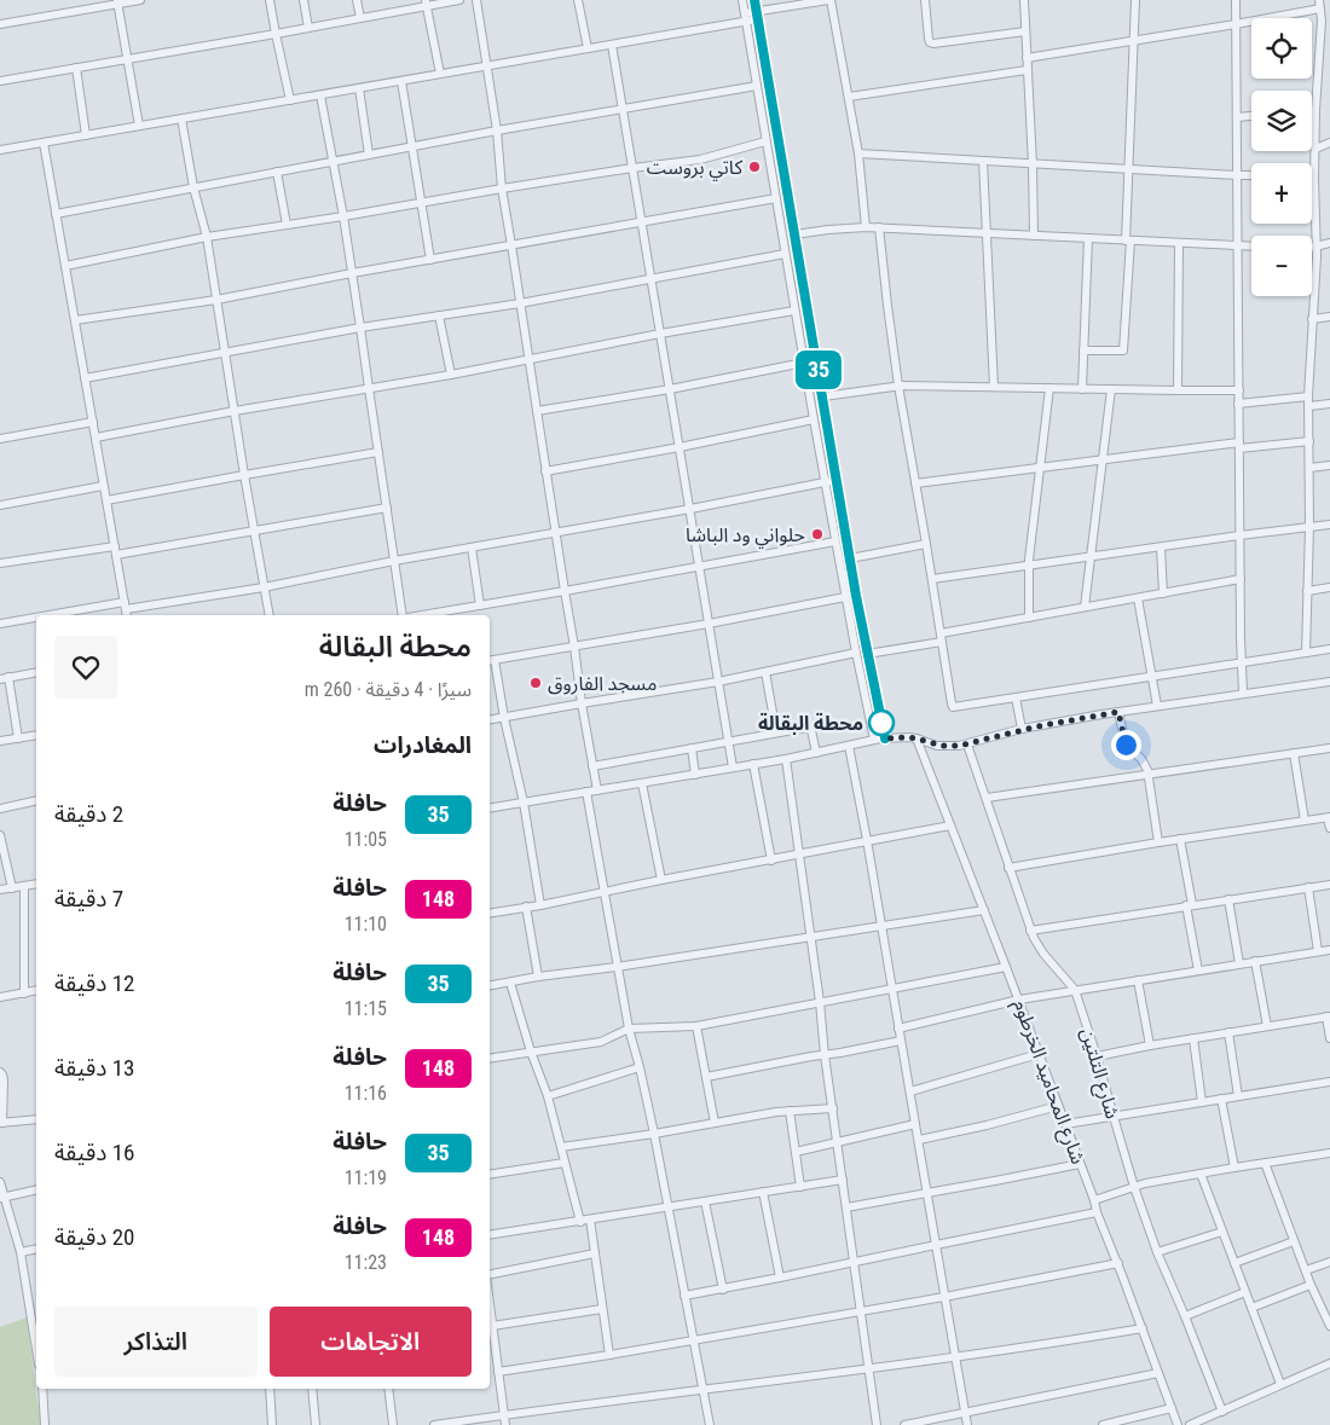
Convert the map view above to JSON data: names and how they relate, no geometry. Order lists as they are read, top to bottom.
{
  "streets": {
    "street": ["شارع التلتين", "شارع المحاميد الخرطوم"]
  },
  "places": [
    "كاتي بروست",
    "حلواني ود الباشا",
    "مسجد الفاروق",
    "محطة البقالة"
  ],
  "lines": ["bus line 35"],
  "page": {
    "on_map": "35",
    "map_buttons": ["+", "−"],
    "heading": [
      ["محطة البقالة", "سيرًا · 4 دقيقة · 260 m"],
      "المغادرات"
    ],
    "list": [
      {
        "mark": "35",
        "name": "حافلة",
        "note": "11:05",
        "value": "2 دقيقة"
      },
      {
        "mark": "148",
        "name": "حافلة",
        "note": "11:10",
        "value": "7 دقيقة"
      },
      {
        "mark": "35",
        "name": "حافلة",
        "note": "11:15",
        "value": "12 دقيقة"
      },
      {
        "mark": "148",
        "name": "حافلة",
        "note": "11:16",
        "value": "13 دقيقة"
      },
      {
        "mark": "35",
        "name": "حافلة",
        "note": "11:19",
        "value": "16 دقيقة"
      },
      {
        "mark": "148",
        "name": "حافلة",
        "note": "11:23",
        "value": "20 دقيقة"
      }
    ],
    "buttons": ["الاتجاهات", "التذاكر"]
  }
}
